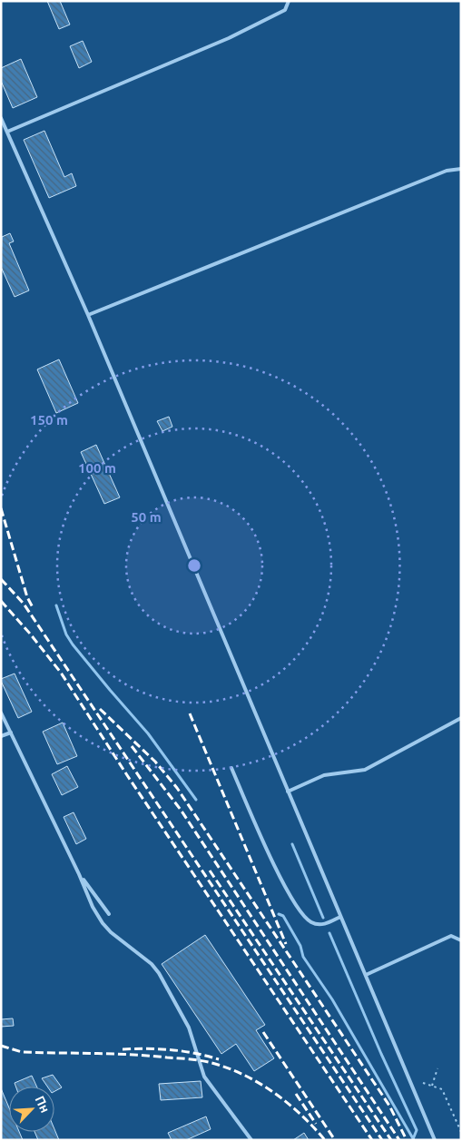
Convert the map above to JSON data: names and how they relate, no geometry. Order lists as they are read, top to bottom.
{
  "north": "top right",
  "rings": ["150 m", "100 m", "50 m"]
}
